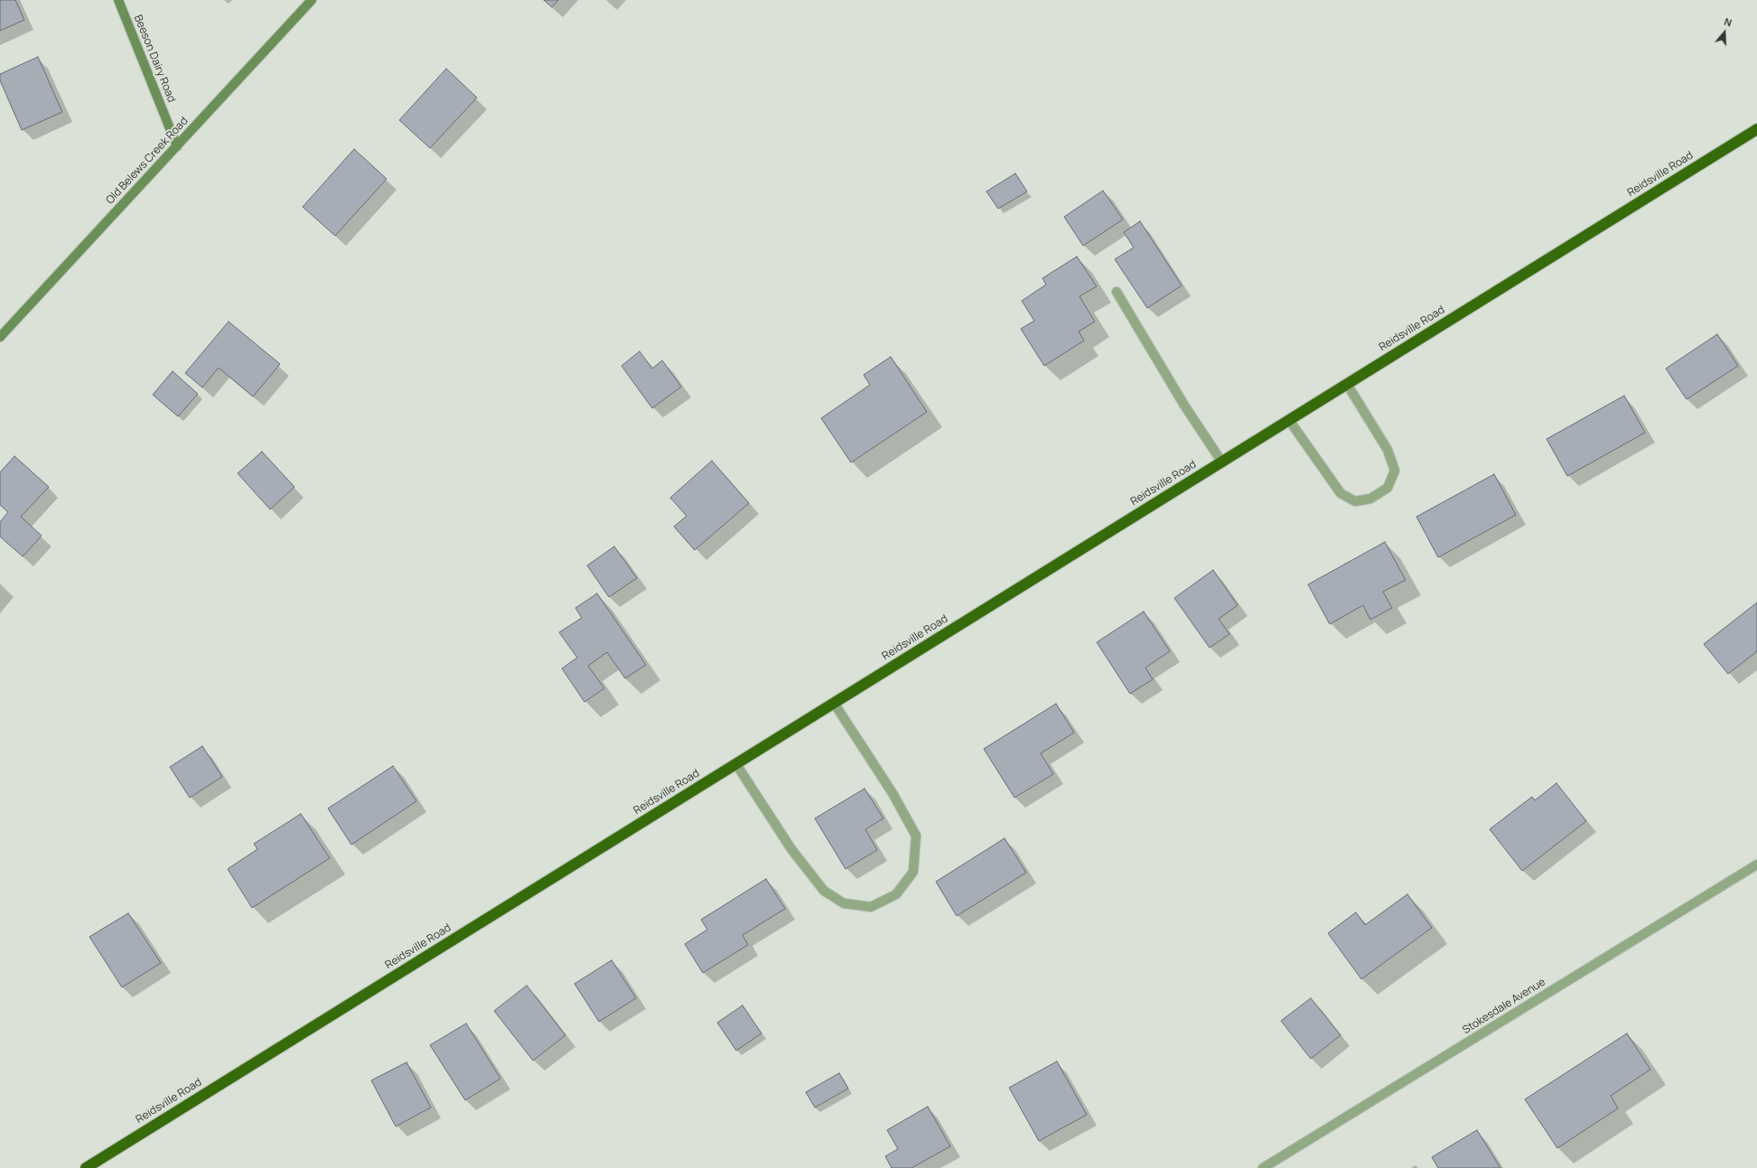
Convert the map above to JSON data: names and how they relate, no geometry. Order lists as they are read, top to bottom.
{
  "streets": {
    "highway": ["Reidsville Road"],
    "street": ["Beeson Dairy Road", "Old Belews Creek Road", "Stokesdale Avenue"]
  },
  "crossings": [
    ["Beeson Dairy Road", "Old Belews Creek Road"]
  ],
  "north": "top"
}
